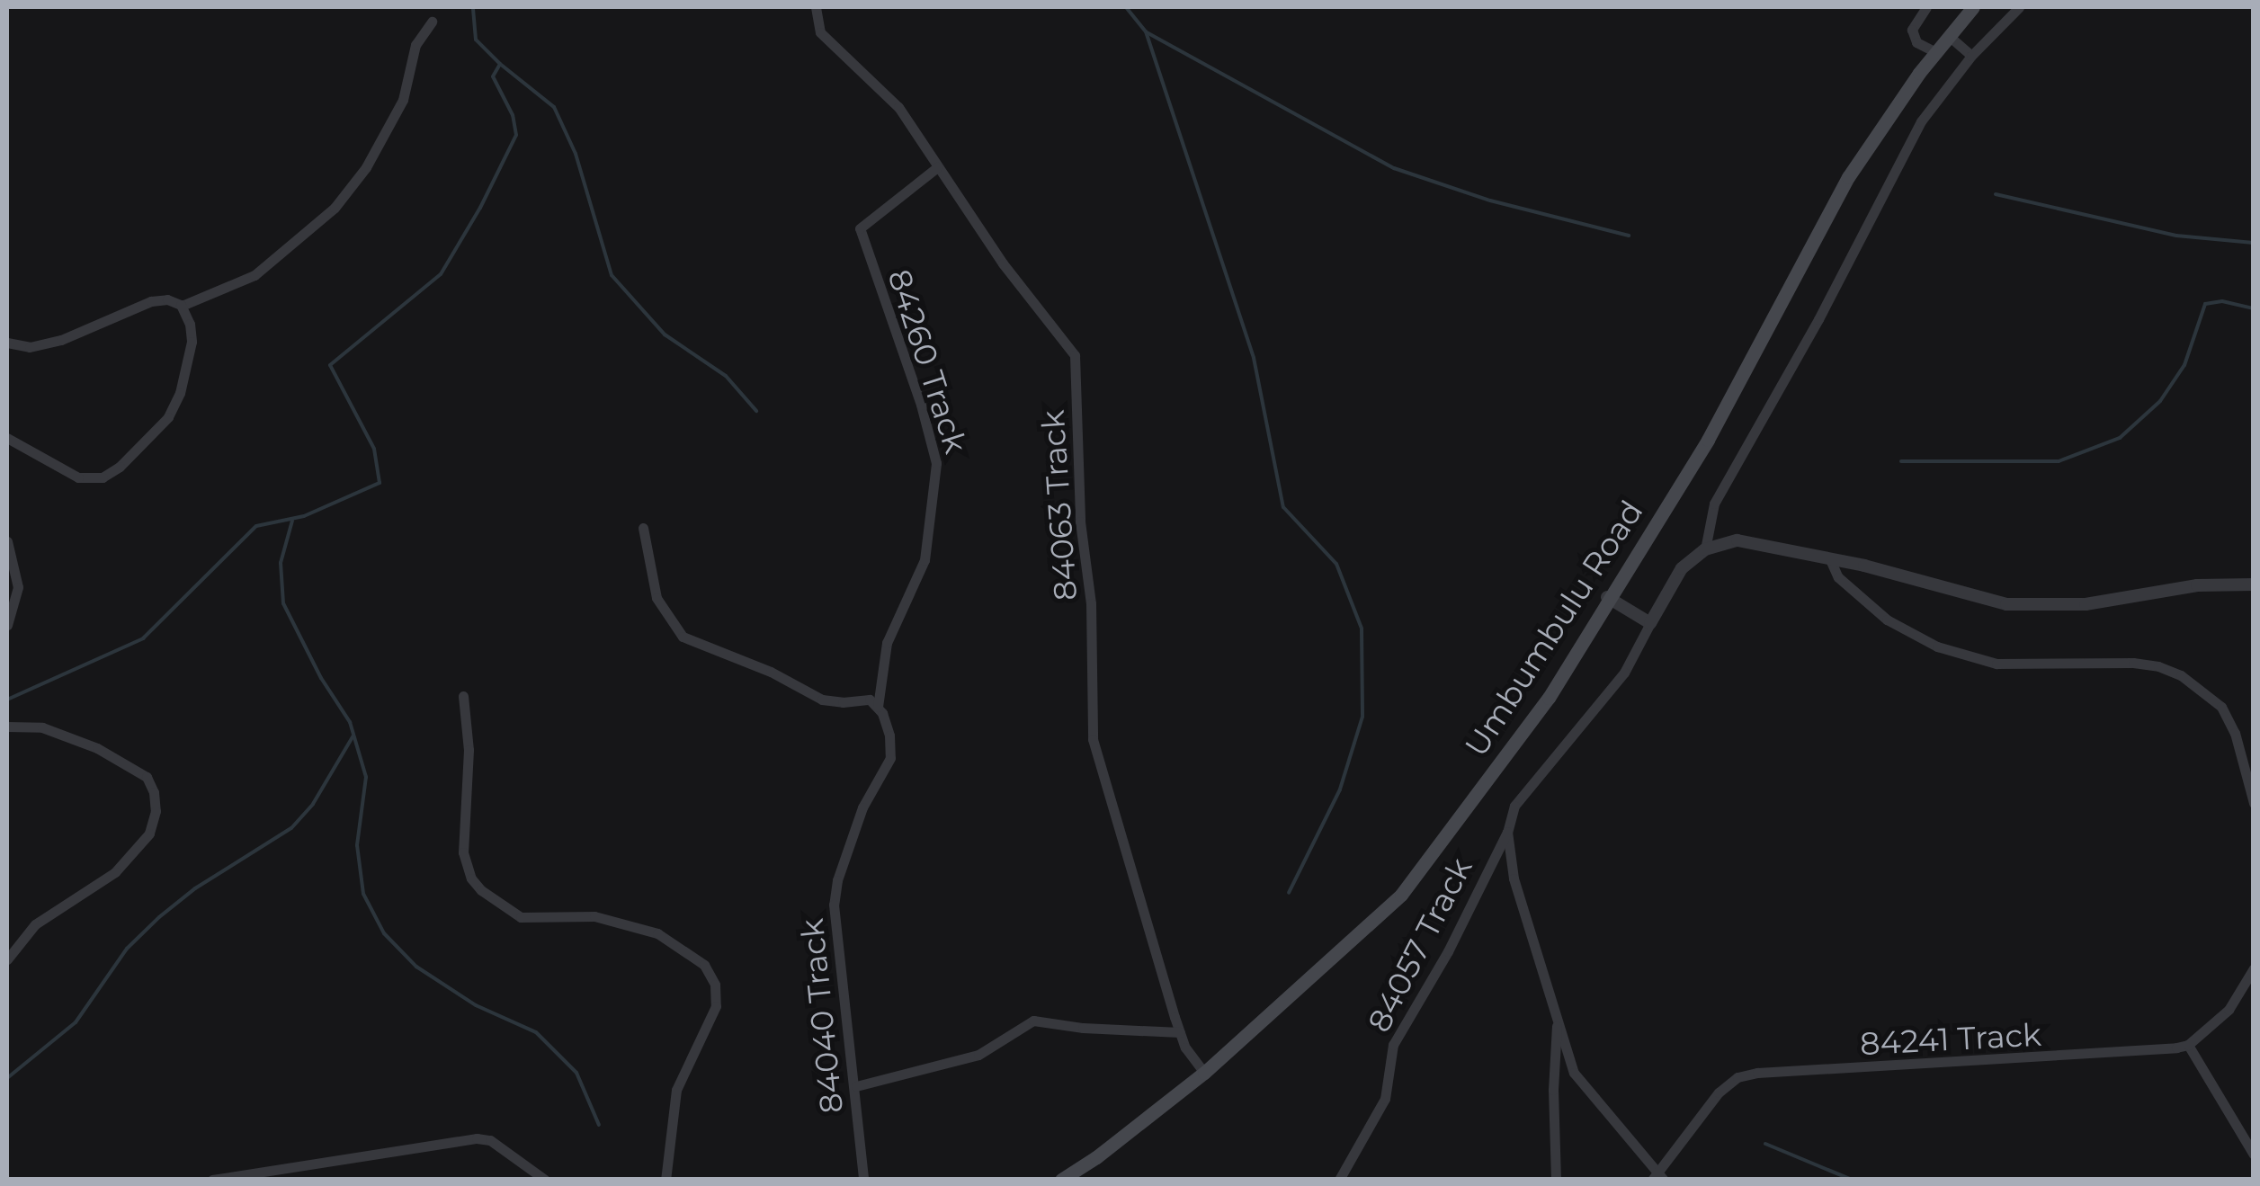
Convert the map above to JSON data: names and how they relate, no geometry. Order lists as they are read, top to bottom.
{
  "streets": {
    "main road": ["Umbumbulu Road"],
    "street": [
      "84260 Track",
      "84063 Track",
      "84057 Track",
      "84040 Track",
      "84241 Track"
    ]
  },
  "crossings": [
    ["84260 Track", "84063 Track"],
    ["84260 Track", "84040 Track"],
    ["84063 Track", "Umbumbulu Road"]
  ]
}
